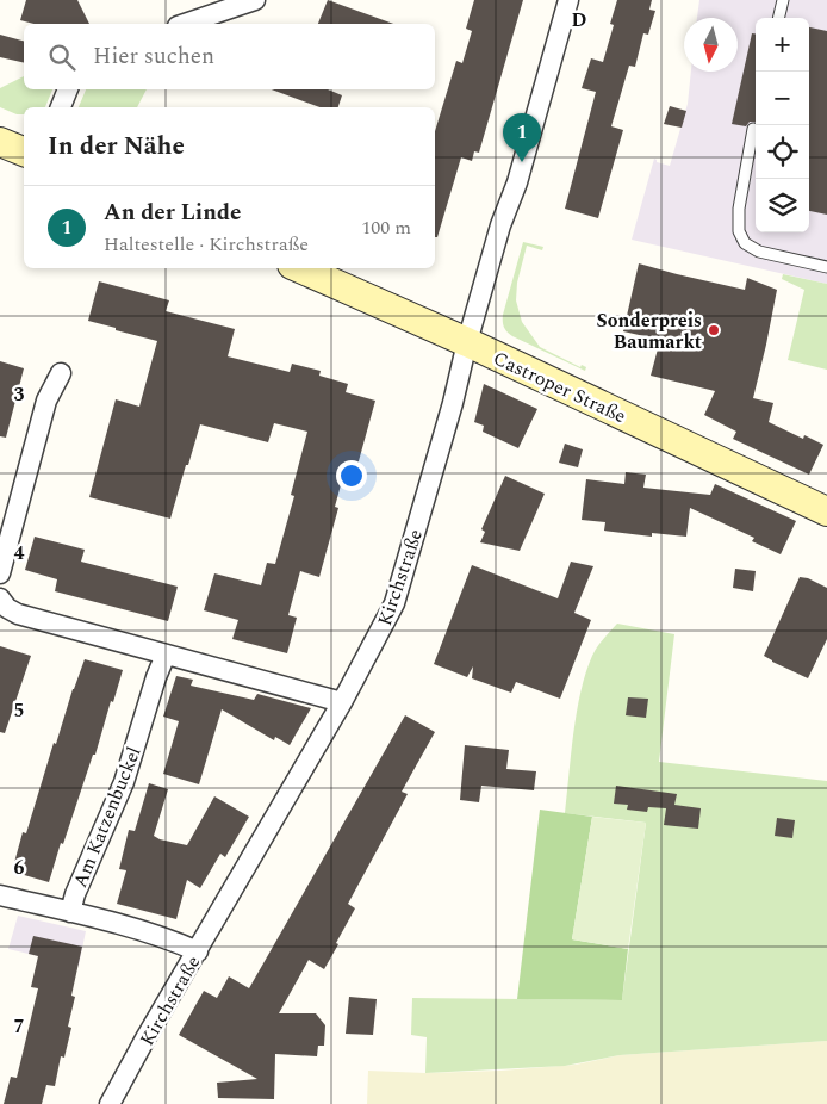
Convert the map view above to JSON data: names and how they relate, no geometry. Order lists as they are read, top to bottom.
{
  "streets": {
    "main road": ["Castroper Straße"],
    "street": ["Kirchstraße", "Am Katzenbuckel"]
  },
  "crossings": [
    ["Castroper Straße", "Kirchstraße"],
    ["Kirchstraße", "Am Katzenbuckel"]
  ],
  "places": ["Sonderpreis Baumarkt"],
  "north": "bottom",
  "page": {
    "map_buttons": ["+", "−"],
    "search": "Hier suchen",
    "heading": "In der Nähe",
    "pins": "1",
    "list": [
      {
        "mark": "1",
        "name": "An der Linde",
        "note": "Haltestelle · Kirchstraße",
        "value": "100 m"
      }
    ]
  },
  "grid": {
    "columns": ["D"],
    "rows": [
      "3",
      "4",
      "5",
      "6",
      "7"
    ]
  }
}
